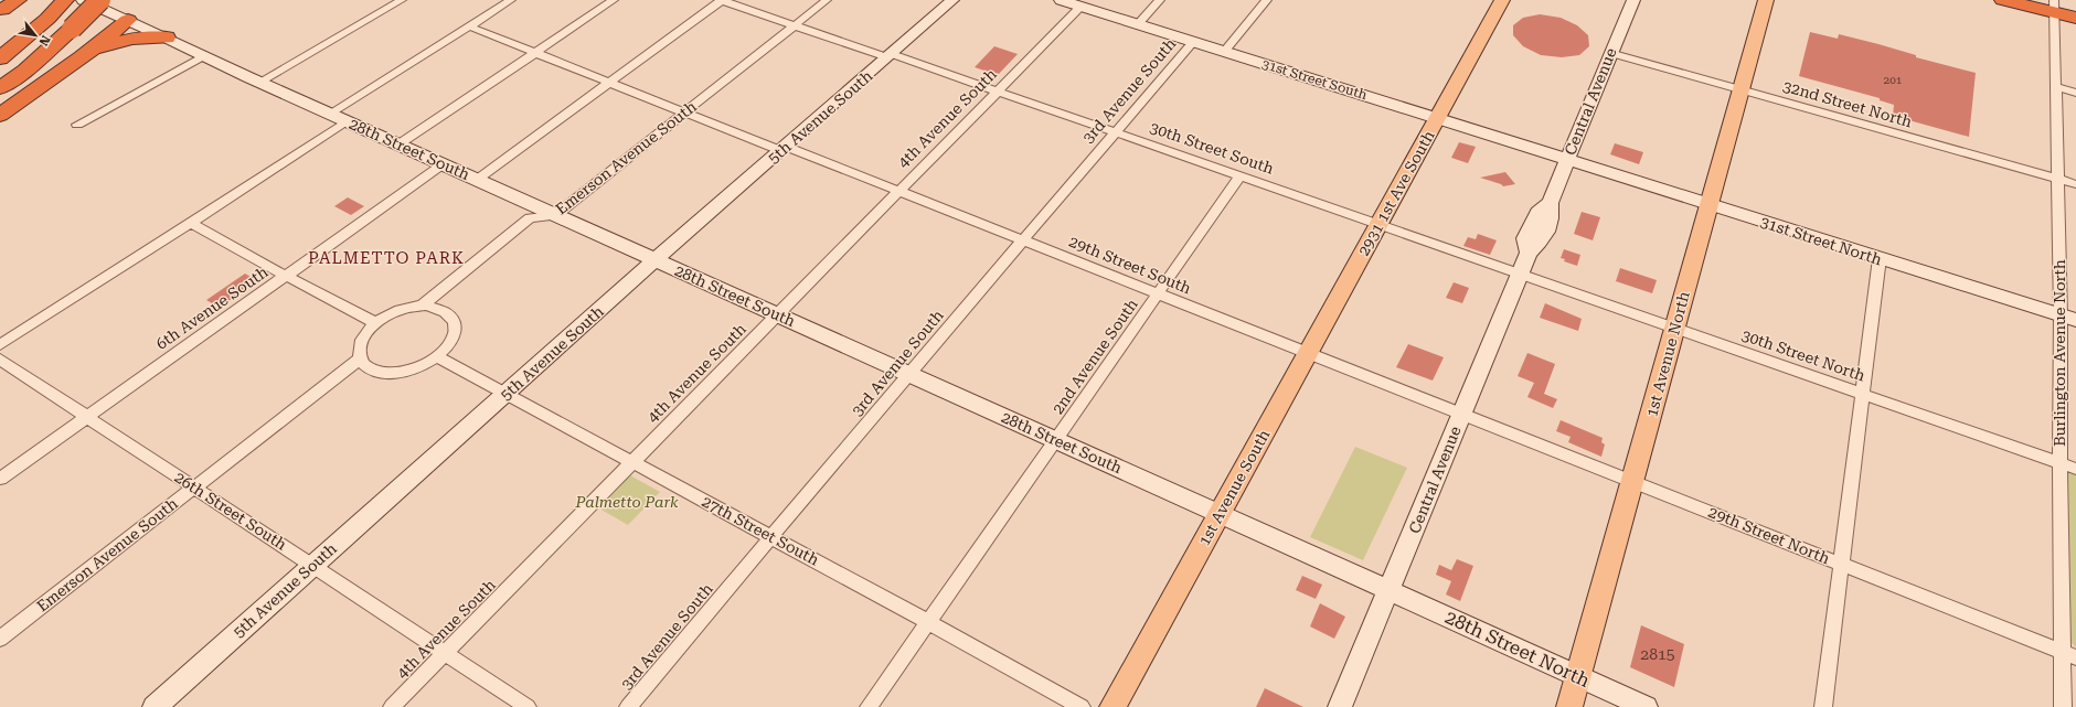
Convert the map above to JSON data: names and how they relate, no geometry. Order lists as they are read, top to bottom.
{
  "streets": {
    "main road": ["2931 1st Ave South", "1st Avenue North", "1st Avenue South"],
    "street": [
      "31st Street South",
      "3rd Avenue South",
      "Central Avenue",
      "32nd Street North",
      "5th Avenue South",
      "4th Avenue South",
      "30th Street South",
      "28th Street South",
      "Emerson Avenue South",
      "31st Street North",
      "29th Street South",
      "6th Avenue South",
      "Burlington Avenue North",
      "30th Street North",
      "2nd Avenue South",
      "26th Street South",
      "27th Street South",
      "29th Street North",
      "28th Street North"
    ]
  },
  "crossings": [
    ["31st Street South", "3rd Avenue South"],
    ["31st Street South", "Central Avenue"],
    ["31st Street South", "4th Avenue South"],
    ["31st Street South", "2931 1st Ave South"],
    ["31st Street South", "31st Street North"],
    ["3rd Avenue South", "30th Street South"],
    ["3rd Avenue South", "28th Street South"],
    ["3rd Avenue South", "29th Street South"],
    ["3rd Avenue South", "27th Street South"],
    ["Central Avenue", "32nd Street North"],
    ["Central Avenue", "30th Street South"],
    ["Central Avenue", "28th Street South"],
    ["Central Avenue", "31st Street North"],
    ["Central Avenue", "29th Street South"],
    ["Central Avenue", "30th Street North"],
    ["Central Avenue", "29th Street North"],
    ["Central Avenue", "28th Street North"],
    ["32nd Street North", "Burlington Avenue North"],
    ["32nd Street North", "1st Avenue North"],
    ["5th Avenue South", "30th Street South"],
    ["5th Avenue South", "28th Street South"],
    ["5th Avenue South", "29th Street South"],
    ["5th Avenue South", "26th Street South"],
    ["5th Avenue South", "27th Street South"],
    ["4th Avenue South", "30th Street South"],
    ["4th Avenue South", "28th Street South"],
    ["4th Avenue South", "29th Street South"],
    ["4th Avenue South", "26th Street South"],
    ["4th Avenue South", "27th Street South"],
    ["30th Street South", "Emerson Avenue South"],
    ["30th Street South", "2931 1st Ave South"],
    ["30th Street South", "30th Street North"],
    ["30th Street South", "2nd Avenue South"],
    ["28th Street South", "Emerson Avenue South"],
    ["28th Street South", "6th Avenue South"],
    ["28th Street South", "2nd Avenue South"],
    ["28th Street South", "1st Avenue South"],
    ["28th Street South", "28th Street North"],
    ["Emerson Avenue South", "29th Street South"],
    ["Emerson Avenue South", "26th Street South"],
    ["Emerson Avenue South", "27th Street South"],
    ["2931 1st Ave South", "1st Avenue South"],
    ["31st Street North", "Burlington Avenue North"],
    ["31st Street North", "1st Avenue North"],
    ["29th Street South", "2nd Avenue South"],
    ["29th Street South", "1st Avenue South"],
    ["29th Street South", "29th Street North"],
    ["6th Avenue South", "26th Street South"],
    ["Burlington Avenue North", "30th Street North"],
    ["Burlington Avenue North", "29th Street North"],
    ["1st Avenue North", "30th Street North"],
    ["1st Avenue North", "29th Street North"],
    ["1st Avenue North", "28th Street North"],
    ["2nd Avenue South", "27th Street South"]
  ],
  "districts": ["PALMETTO PARK"],
  "parks": ["Palmetto Park"],
  "house_numbers": ["201", "2815"],
  "north": "bottom right"
}
